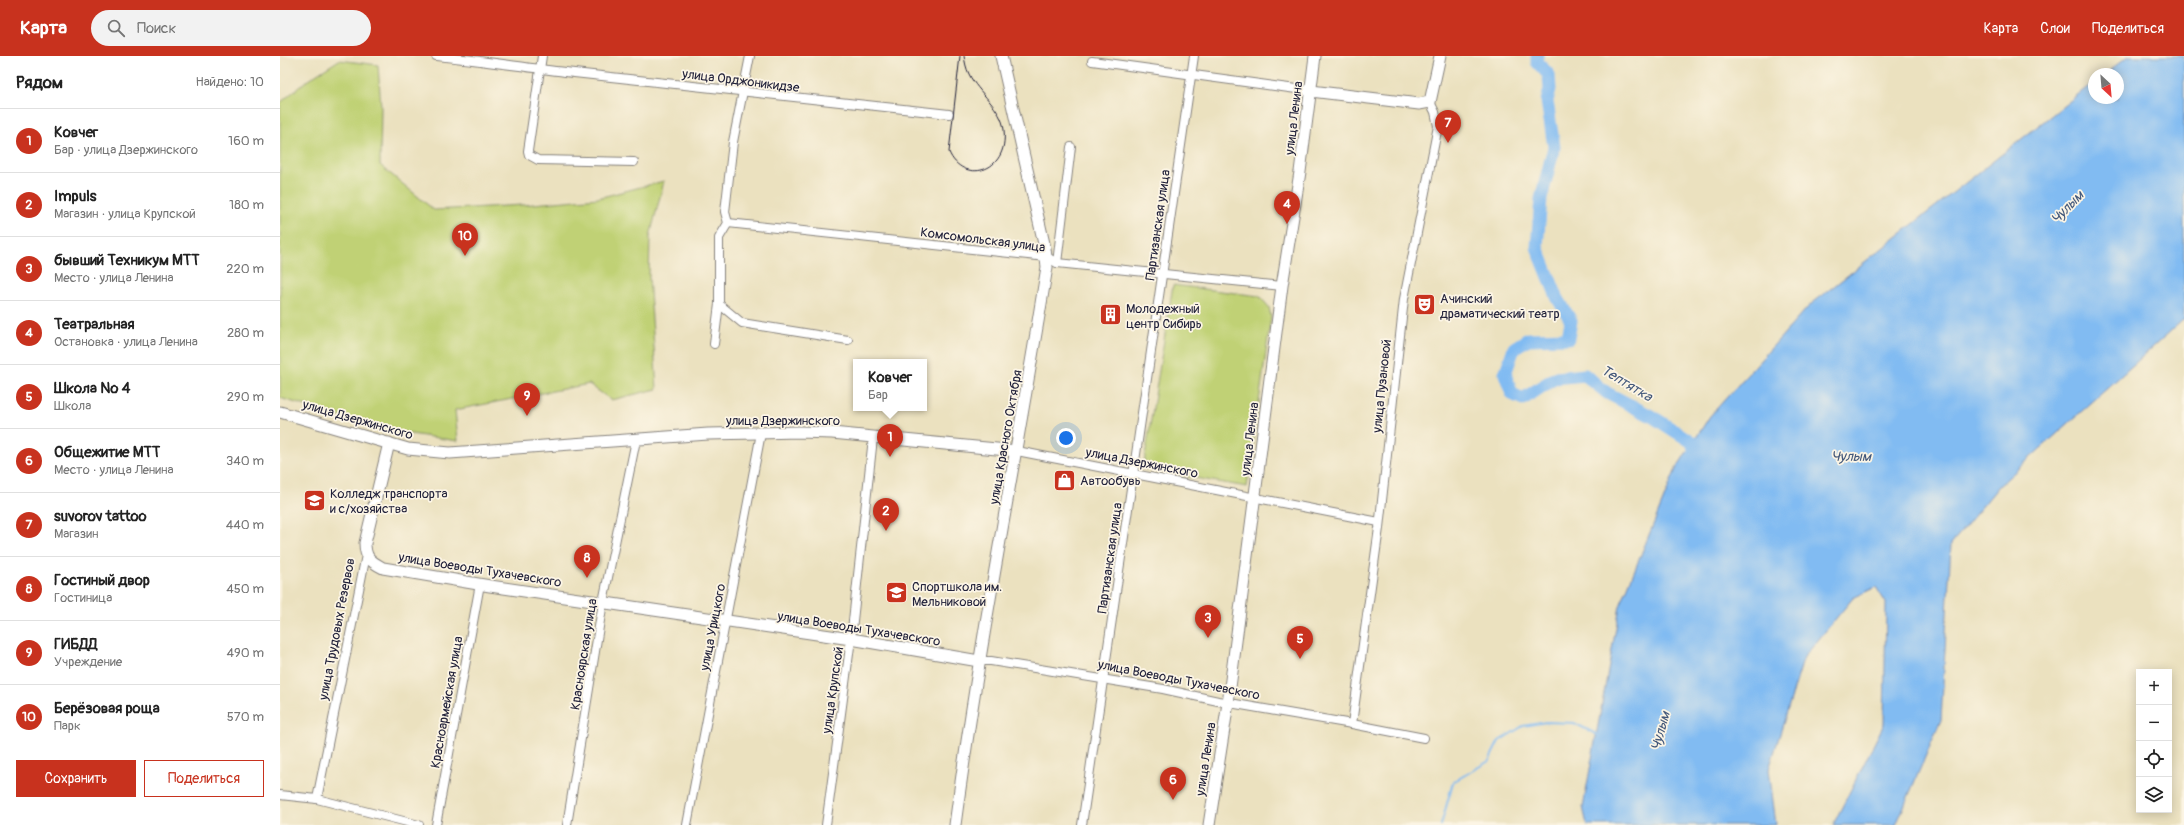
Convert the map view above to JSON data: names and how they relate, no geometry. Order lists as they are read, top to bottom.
{
  "streets": {
    "main road": [
      "улица Ленина",
      "улица Дзержинского",
      "улица Красного Октября",
      "улица Воеводы Тухачевского",
      "улица Трудовых Резервов"
    ],
    "street": [
      "улица Орджоникидзе",
      "Партизанская улица",
      "Комсомольская улица",
      "улица Пузановой",
      "улица Урицкого",
      "Красноярская улица",
      "улица Крупской",
      "Красноармейская улица"
    ]
  },
  "crossings": [
    ["улица Ленина", "Комсомольская улица"],
    ["улица Ленина", "улица Дзержинского"],
    ["улица Ленина", "улица Воеводы Тухачевского"],
    ["Партизанская улица", "Комсомольская улица"],
    ["Партизанская улица", "улица Дзержинского"],
    ["Партизанская улица", "улица Воеводы Тухачевского"],
    ["Комсомольская улица", "улица Красного Октября"],
    ["улица Пузановой", "улица Дзержинского"],
    ["улица Пузановой", "улица Воеводы Тухачевского"],
    ["улица Дзержинского", "улица Красного Октября"],
    ["улица Дзержинского", "улица Урицкого"],
    ["улица Дзержинского", "улица Трудовых Резервов"],
    ["улица Дзержинского", "Красноярская улица"],
    ["улица Дзержинского", "улица Крупской"],
    ["улица Красного Октября", "улица Воеводы Тухачевского"],
    ["улица Воеводы Тухачевского", "улица Урицкого"],
    ["улица Воеводы Тухачевского", "улица Трудовых Резервов"],
    ["улица Воеводы Тухачевского", "Красноярская улица"],
    ["улица Воеводы Тухачевского", "улица Крупской"],
    ["улица Воеводы Тухачевского", "Красноармейская улица"]
  ],
  "water": ["Чулым", "Тептятка"],
  "places": {
    "theatre": ["Ачинский драматический театр"],
    "building": ["Молодежный центр Сибирь"],
    "shop": ["Автообувь"],
    "school or university": ["Колледж транспорта и с/хозяйства", "Спортшкола им. Мельниковой"]
  },
  "north": "bottom right",
  "page": {
    "header": "Карта",
    "search": "Поиск",
    "nav": ["Карта", "Слои", "Поделиться"],
    "heading": ["Рядом", "Найдено: 10"],
    "list": [
      {
        "mark": "1",
        "name": "Ковчег",
        "note": "Бар · улица Дзержинского",
        "value": "160 m"
      },
      {
        "mark": "2",
        "name": "Impuls",
        "note": "Магазин · улица Крупской",
        "value": "180 m"
      },
      {
        "mark": "3",
        "name": "бывший Техникум МТТ",
        "note": "Место · улица Ленина",
        "value": "220 m"
      },
      {
        "mark": "4",
        "name": "Театральная",
        "note": "Остановка · улица Ленина",
        "value": "280 m"
      },
      {
        "mark": "5",
        "name": "Школа № 4",
        "note": "Школа",
        "value": "290 m"
      },
      {
        "mark": "6",
        "name": "Общежитие МТТ",
        "note": "Место · улица Ленина",
        "value": "340 m"
      },
      {
        "mark": "7",
        "name": "suvorov tattoo",
        "note": "Магазин",
        "value": "440 m"
      },
      {
        "mark": "8",
        "name": "Гостиный двор",
        "note": "Гостиница",
        "value": "450 m"
      },
      {
        "mark": "9",
        "name": "ГИБДД",
        "note": "Учреждение",
        "value": "490 m"
      },
      {
        "mark": "10",
        "name": "Берёзовая роща",
        "note": "Парк",
        "value": "570 m"
      }
    ],
    "pins": [
      "7",
      "4",
      "10",
      "9",
      "1",
      "2",
      "8",
      "3",
      "5",
      "6"
    ],
    "popup": ["Ковчег", "Бар"],
    "map_buttons": ["+", "−"],
    "buttons": ["Сохранить", "Поделиться"]
  }
}
